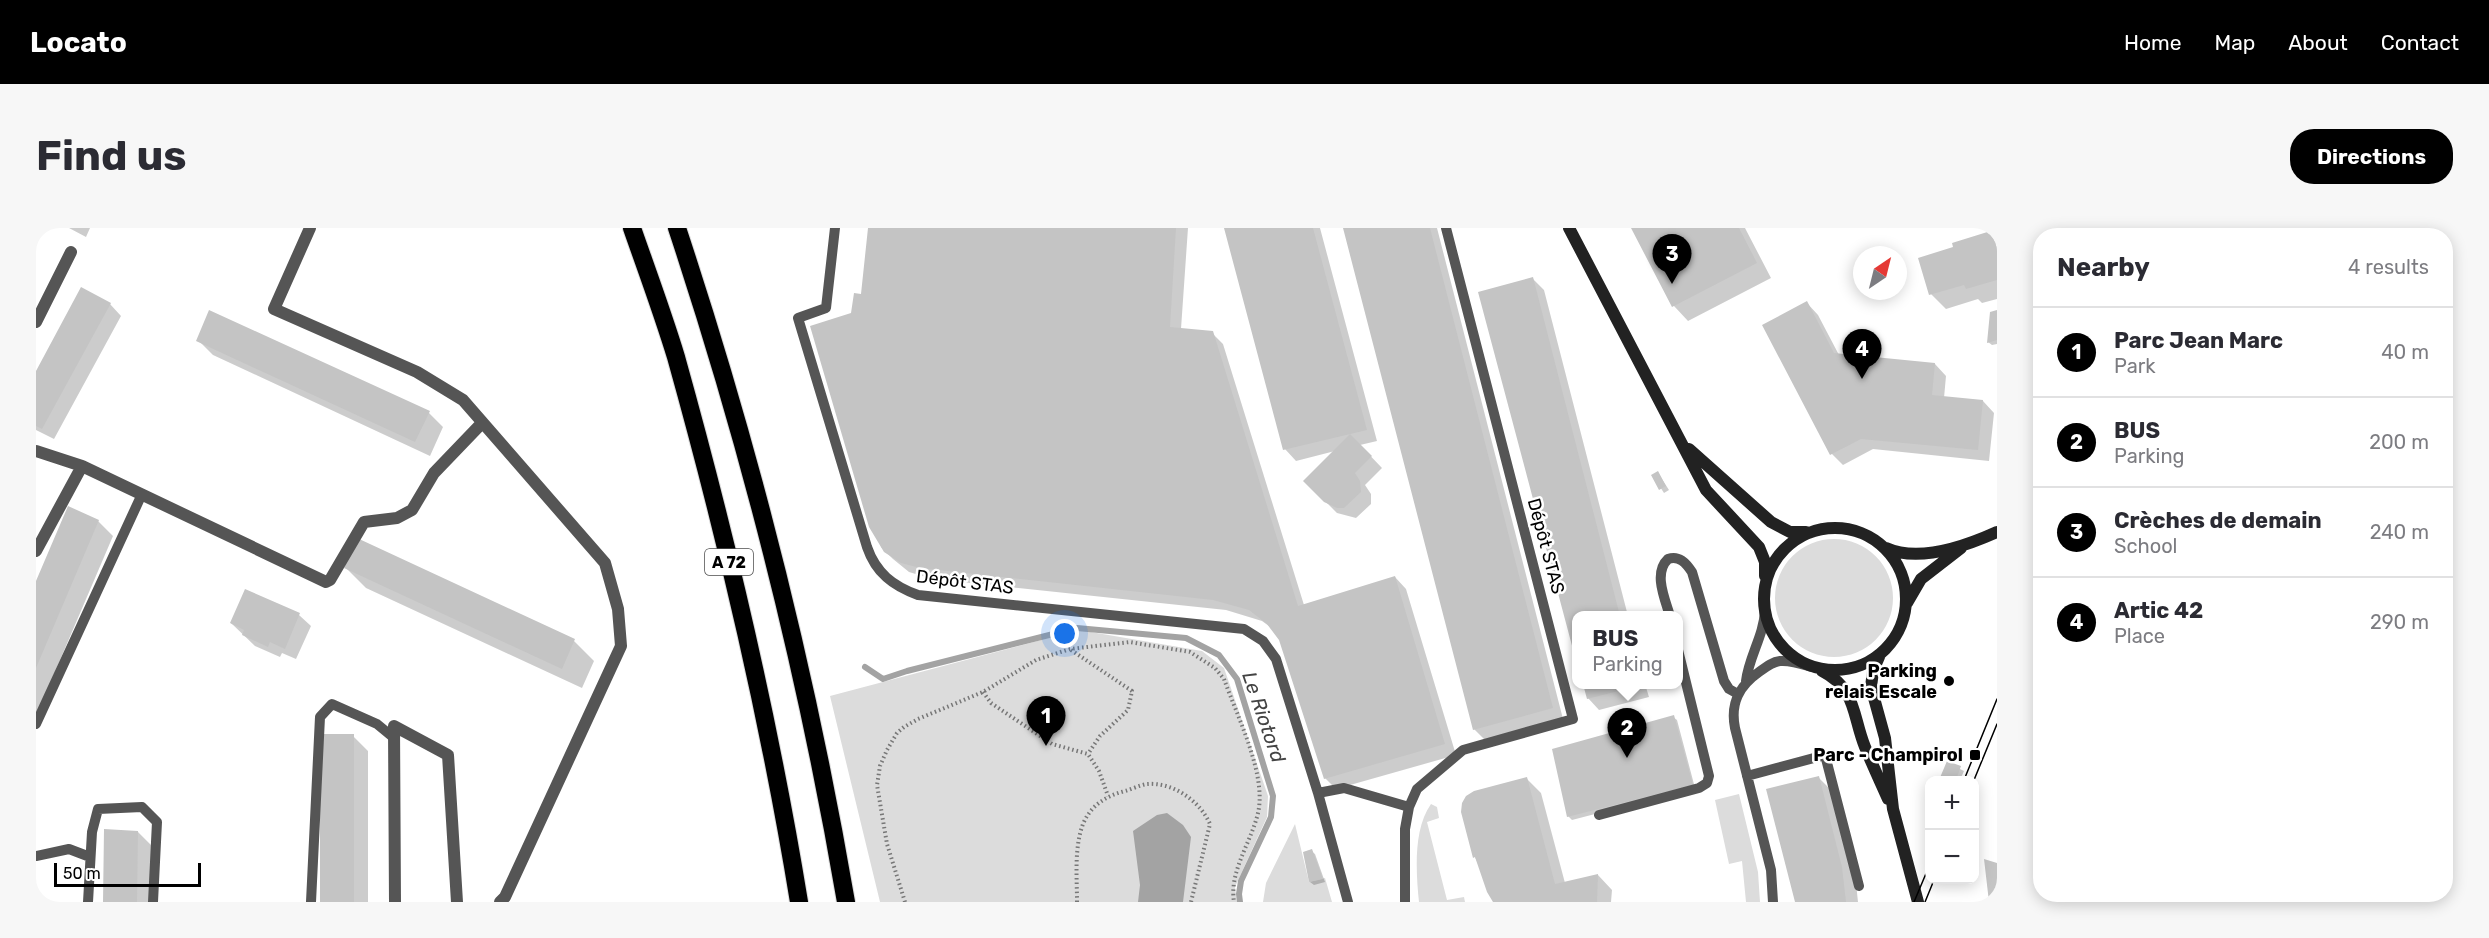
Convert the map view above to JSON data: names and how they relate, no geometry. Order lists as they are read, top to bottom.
{
  "streets": {
    "highway": ["A 72"],
    "lane": ["Dépôt STAS"]
  },
  "water": ["Le Riotord"],
  "places": {
    "other": ["Parking relais Escale"],
    "transit": ["Parc - Champirol"]
  },
  "scale_bar": "50 m",
  "north": "top right",
  "page": {
    "header": "Locato",
    "nav": [
      "Home",
      "Map",
      "About",
      "Contact"
    ],
    "buttons": "Directions",
    "title": "Find us",
    "heading": ["Nearby", "4 results"],
    "pins": [
      "3",
      "4",
      "1",
      "2"
    ],
    "list": [
      {
        "mark": "1",
        "name": "Parc Jean Marc",
        "note": "Park",
        "value": "40 m"
      },
      {
        "mark": "2",
        "name": "BUS",
        "note": "Parking",
        "value": "200 m"
      },
      {
        "mark": "3",
        "name": "Crèches de demain",
        "note": "School",
        "value": "240 m"
      },
      {
        "mark": "4",
        "name": "Artic 42",
        "note": "Place",
        "value": "290 m"
      }
    ],
    "popup": ["BUS", "Parking"],
    "map_buttons": ["+", "−"],
    "scale": "50 m"
  }
}
